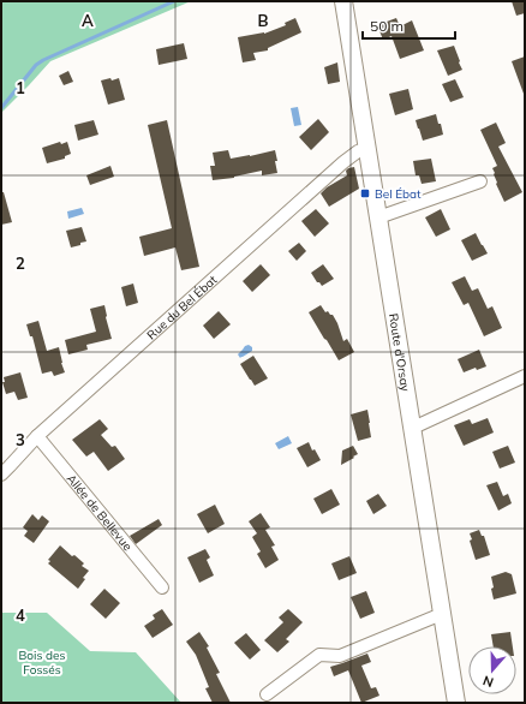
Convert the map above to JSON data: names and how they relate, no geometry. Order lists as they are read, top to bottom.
{
  "streets": {
    "main road": ["Route d'Orsay"],
    "street": ["Rue du Bel Ébat", "Allée de Bellevue"]
  },
  "crossings": [
    ["Rue du Bel Ébat", "Route d'Orsay"],
    ["Rue du Bel Ébat", "Allée de Bellevue"]
  ],
  "parks": ["Bois des Fossés"],
  "places": {
    "transit": ["Bel Ébat"]
  },
  "scale_bar": "50 m",
  "north": "bottom",
  "grid": {
    "columns": ["A", "B"],
    "rows": [
      "1",
      "2",
      "3",
      "4"
    ]
  }
}
